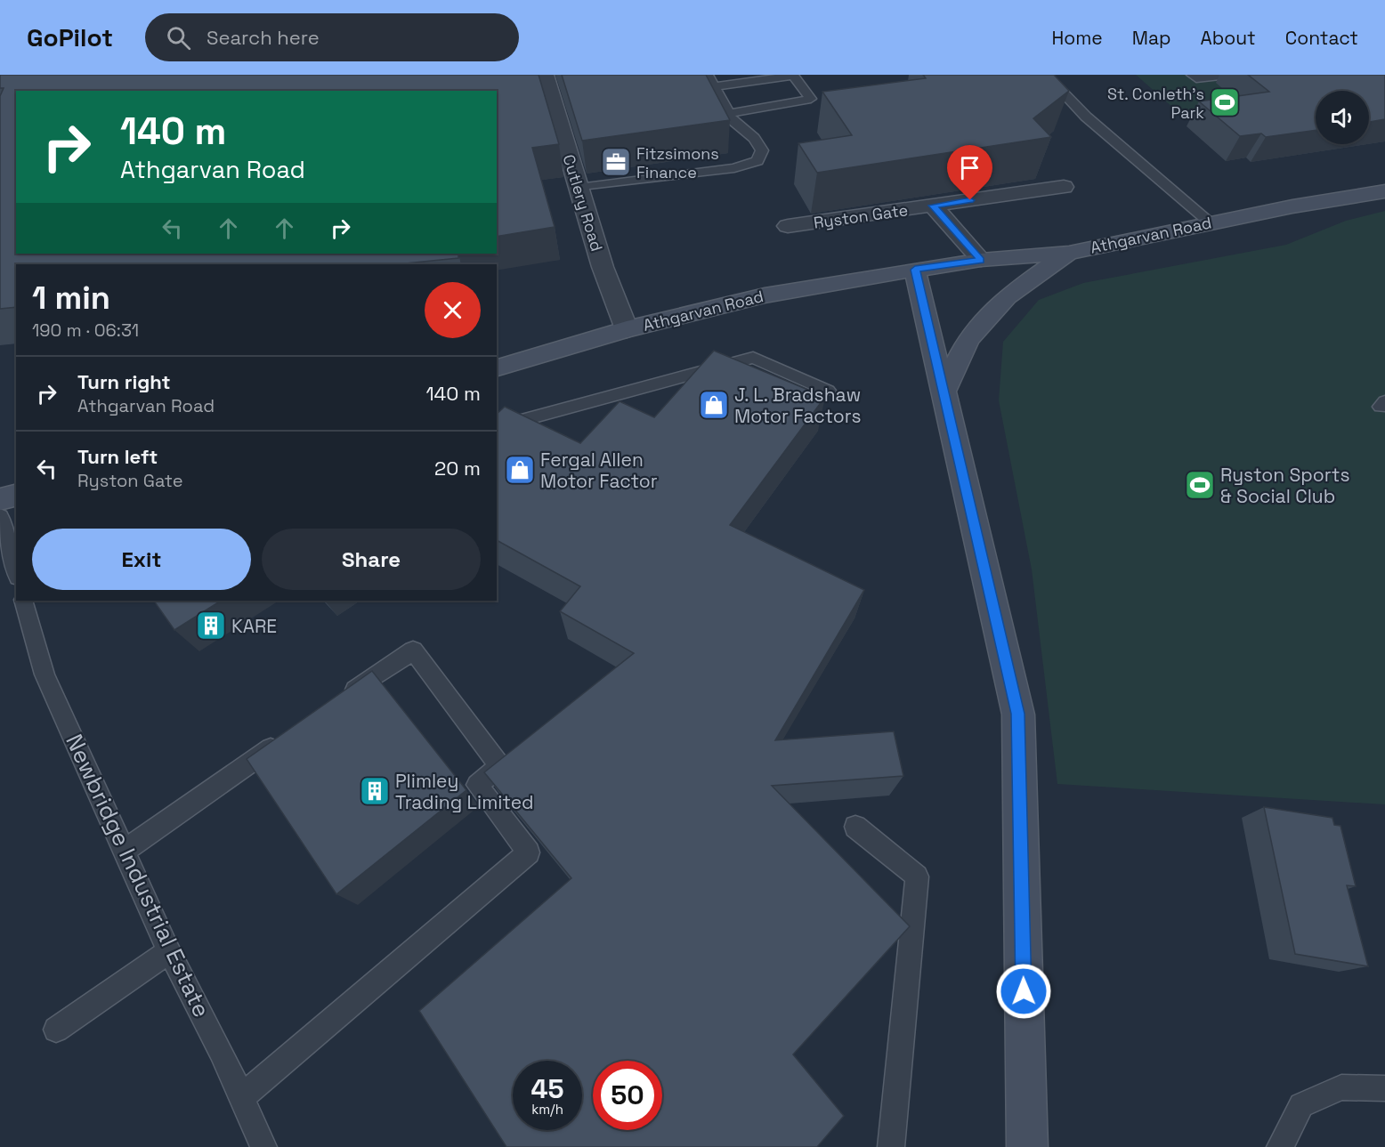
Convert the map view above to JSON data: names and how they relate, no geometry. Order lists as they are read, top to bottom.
{
  "streets": {
    "main road": ["Athgarvan Road"],
    "street": ["Cutlery Road", "Ryston Gate"],
    "lane": ["Newbridge Industrial Estate"]
  },
  "crossings": [
    ["Cutlery Road", "Athgarvan Road"],
    ["Ryston Gate", "Athgarvan Road"]
  ],
  "places": {
    "sports": ["St. Conleth's Park", "Ryston Sports & Social Club"],
    "office": ["Fitzsimons Finance"],
    "shop": ["J. L. Bradshaw Motor Factors", "Fergal Allen Motor Factor"],
    "building": ["KARE", "Plimley Trading Limited"]
  },
  "page": {
    "header": "GoPilot",
    "search": "Search here",
    "nav": [
      "Home",
      "Map",
      "About",
      "Contact"
    ],
    "turn": ["140 m", "Athgarvan Road"],
    "heading": ["1 min", "190 m · 06:31"],
    "list": [
      {
        "name": "Turn right",
        "note": "Athgarvan Road",
        "value": "140 m"
      },
      {
        "name": "Turn left",
        "note": "Ryston Gate",
        "value": "20 m"
      }
    ],
    "buttons": ["Exit", "Share"],
    "speed": "45 km/h",
    "limit": "50"
  }
}
